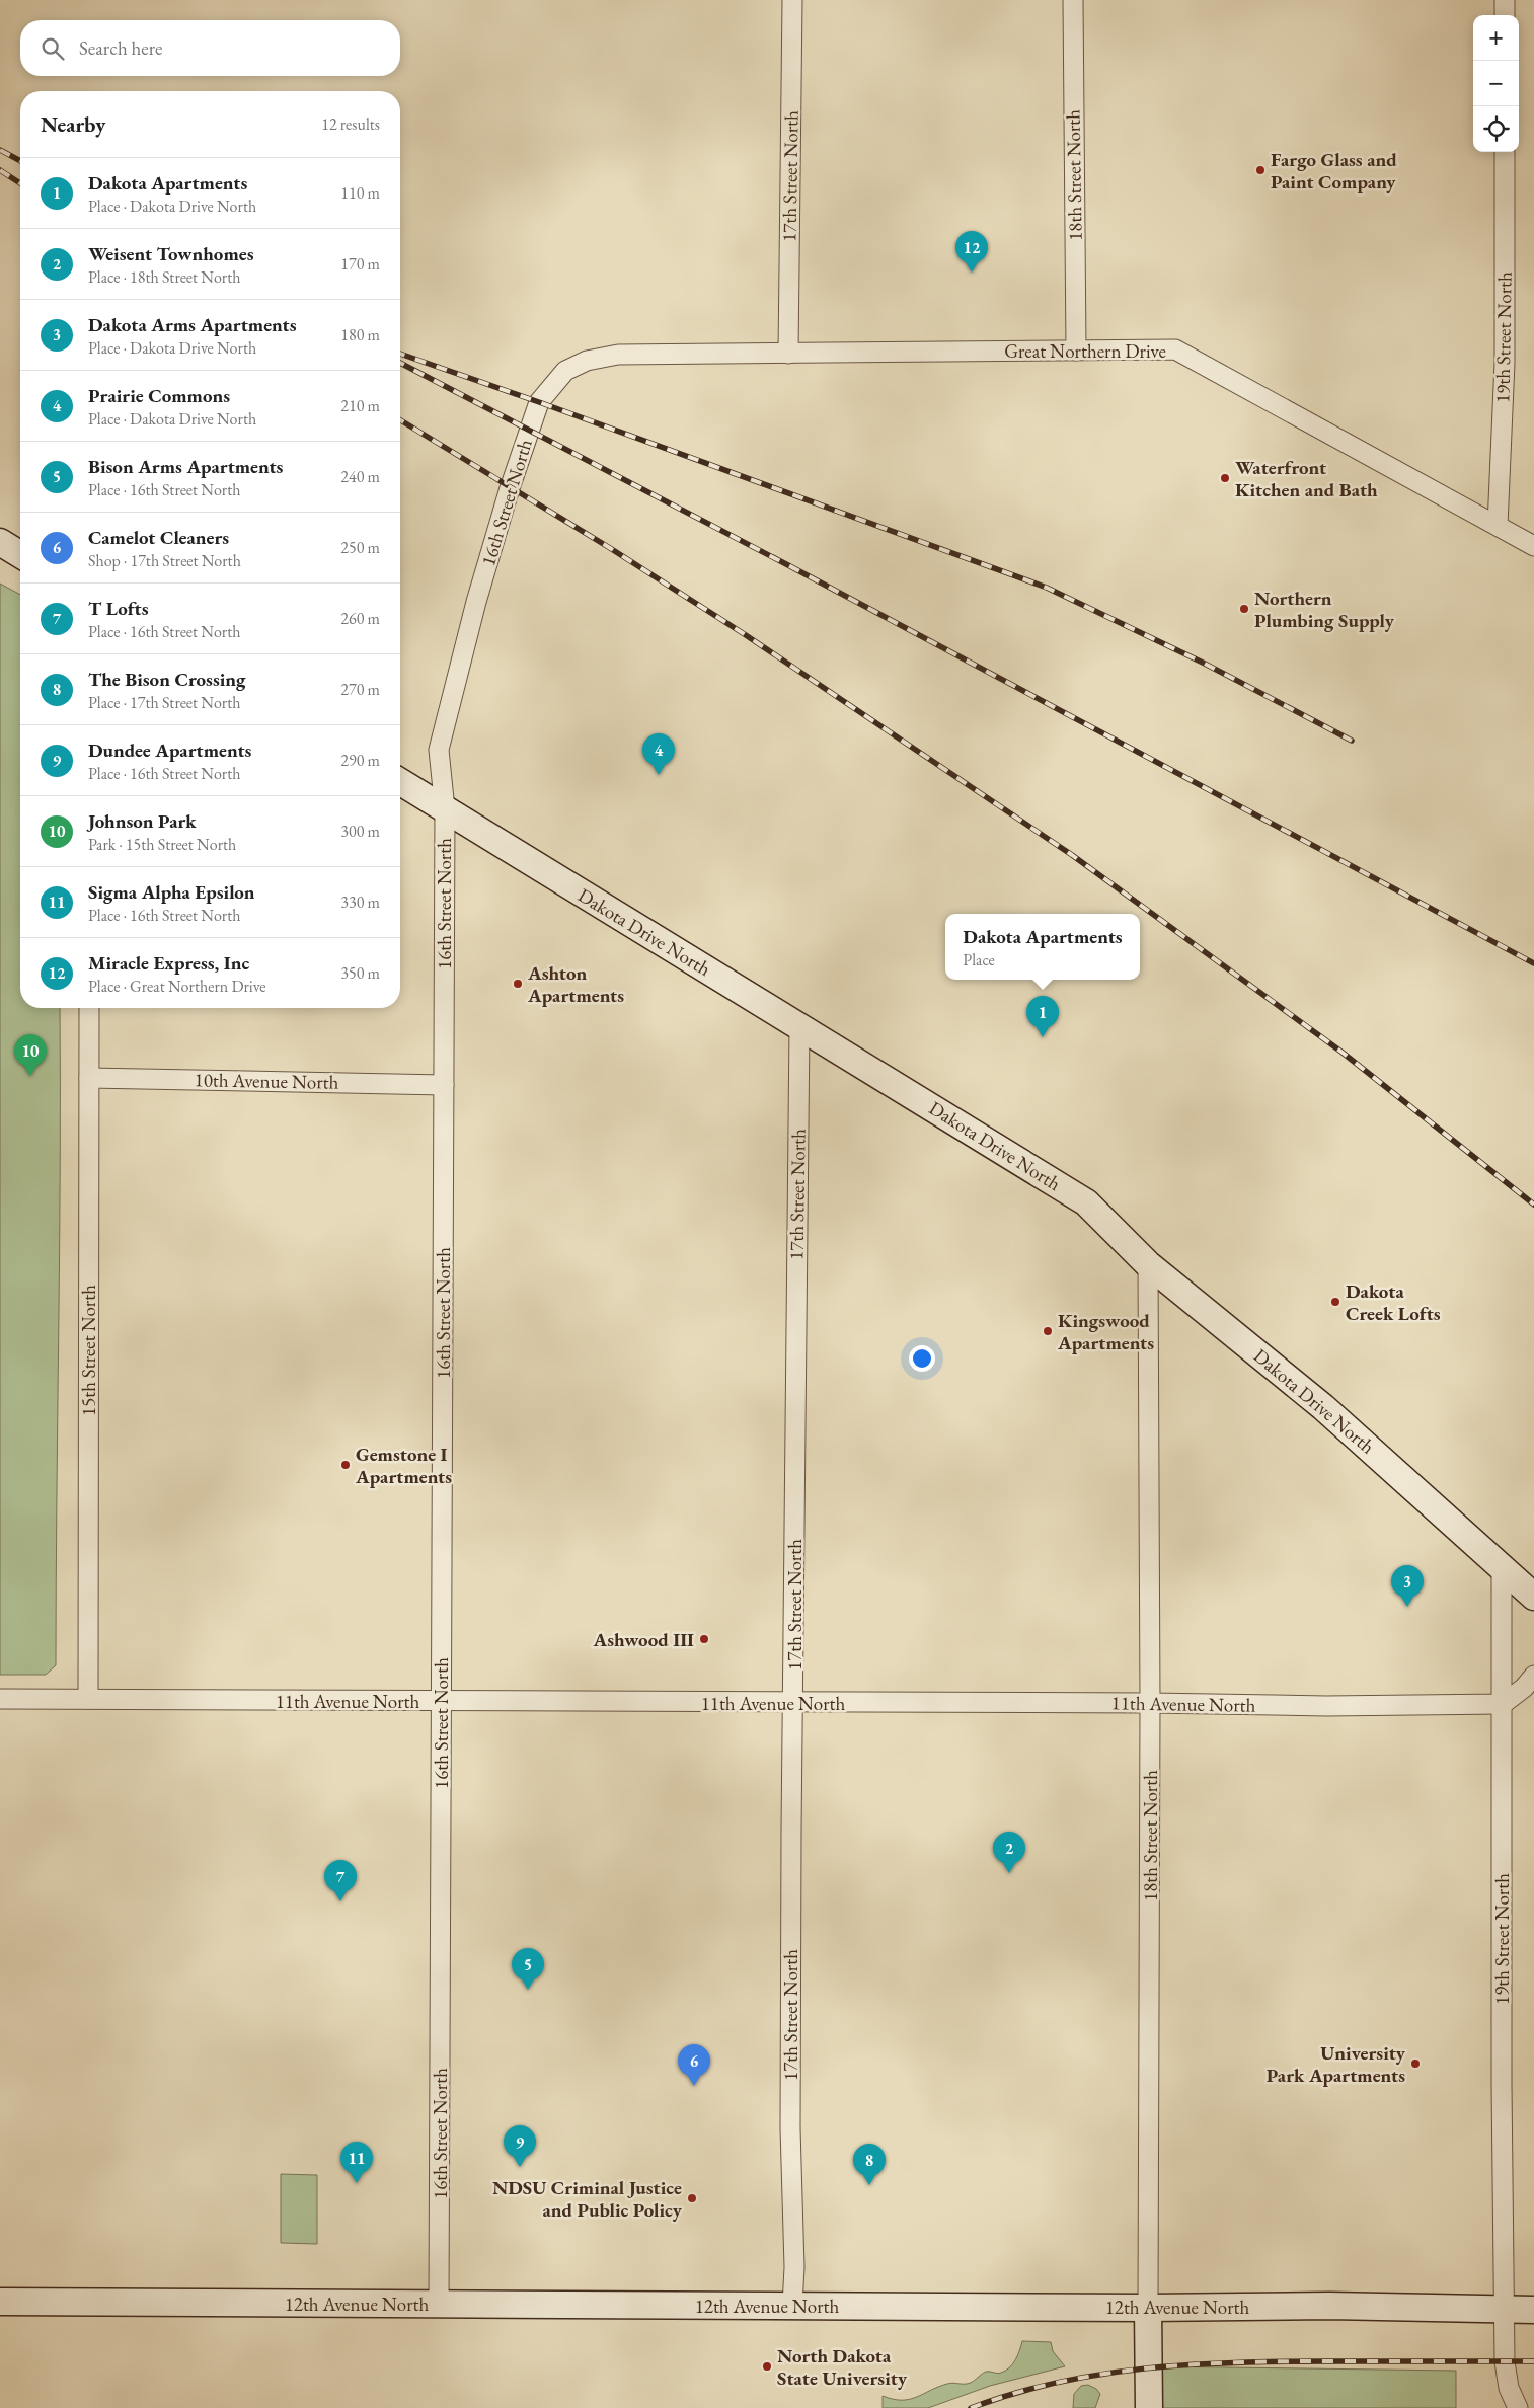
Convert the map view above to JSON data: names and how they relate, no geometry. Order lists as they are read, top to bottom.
{
  "streets": {
    "street": [
      "18th Street North",
      "17th Street North",
      "19th Street North",
      "Great Northern Drive",
      "16th Street North",
      "Dakota Drive North",
      "10th Avenue North",
      "15th Street North",
      "11th Avenue North",
      "12th Avenue North"
    ]
  },
  "crossings": [
    ["18th Street North", "Great Northern Drive"],
    ["18th Street North", "Dakota Drive North"],
    ["18th Street North", "11th Avenue North"],
    ["18th Street North", "12th Avenue North"],
    ["17th Street North", "Great Northern Drive"],
    ["17th Street North", "Dakota Drive North"],
    ["17th Street North", "11th Avenue North"],
    ["17th Street North", "12th Avenue North"],
    ["19th Street North", "Great Northern Drive"],
    ["19th Street North", "Dakota Drive North"],
    ["19th Street North", "11th Avenue North"],
    ["19th Street North", "12th Avenue North"],
    ["Great Northern Drive", "16th Street North"],
    ["16th Street North", "Dakota Drive North"],
    ["16th Street North", "10th Avenue North"],
    ["16th Street North", "11th Avenue North"],
    ["16th Street North", "12th Avenue North"],
    ["10th Avenue North", "15th Street North"],
    ["15th Street North", "11th Avenue North"]
  ],
  "places": [
    "Fargo Glass and Paint Company",
    "Waterfront Kitchen and Bath",
    "Northern Plumbing Supply",
    "Ashton Apartments",
    "Dakota Creek Lofts",
    "Kingswood Apartments",
    "Gemstone I Apartments",
    "Ashwood III",
    "University Park Apartments",
    "NDSU Criminal Justice and Public Policy",
    "North Dakota State University"
  ],
  "page": {
    "map_buttons": ["+", "−"],
    "search": "Search here",
    "heading": ["Nearby", "12 results"],
    "list": [
      {
        "mark": "1",
        "name": "Dakota Apartments",
        "note": "Place · Dakota Drive North",
        "value": "110 m"
      },
      {
        "mark": "2",
        "name": "Weisent Townhomes",
        "note": "Place · 18th Street North",
        "value": "170 m"
      },
      {
        "mark": "3",
        "name": "Dakota Arms Apartments",
        "note": "Place · Dakota Drive North",
        "value": "180 m"
      },
      {
        "mark": "4",
        "name": "Prairie Commons",
        "note": "Place · Dakota Drive North",
        "value": "210 m"
      },
      {
        "mark": "5",
        "name": "Bison Arms Apartments",
        "note": "Place · 16th Street North",
        "value": "240 m"
      },
      {
        "mark": "6",
        "name": "Camelot Cleaners",
        "note": "Shop · 17th Street North",
        "value": "250 m"
      },
      {
        "mark": "7",
        "name": "T Lofts",
        "note": "Place · 16th Street North",
        "value": "260 m"
      },
      {
        "mark": "8",
        "name": "The Bison Crossing",
        "note": "Place · 17th Street North",
        "value": "270 m"
      },
      {
        "mark": "9",
        "name": "Dundee Apartments",
        "note": "Place · 16th Street North",
        "value": "290 m"
      },
      {
        "mark": "10",
        "name": "Johnson Park",
        "note": "Park · 15th Street North",
        "value": "300 m"
      },
      {
        "mark": "11",
        "name": "Sigma Alpha Epsilon",
        "note": "Place · 16th Street North",
        "value": "330 m"
      },
      {
        "mark": "12",
        "name": "Miracle Express, Inc",
        "note": "Place · Great Northern Drive",
        "value": "350 m"
      }
    ],
    "pins": [
      "12",
      "4",
      "1",
      "10",
      "3",
      "2",
      "7",
      "5",
      "6",
      "9",
      "11",
      "8"
    ],
    "popup": ["Dakota Apartments", "Place"]
  }
}
